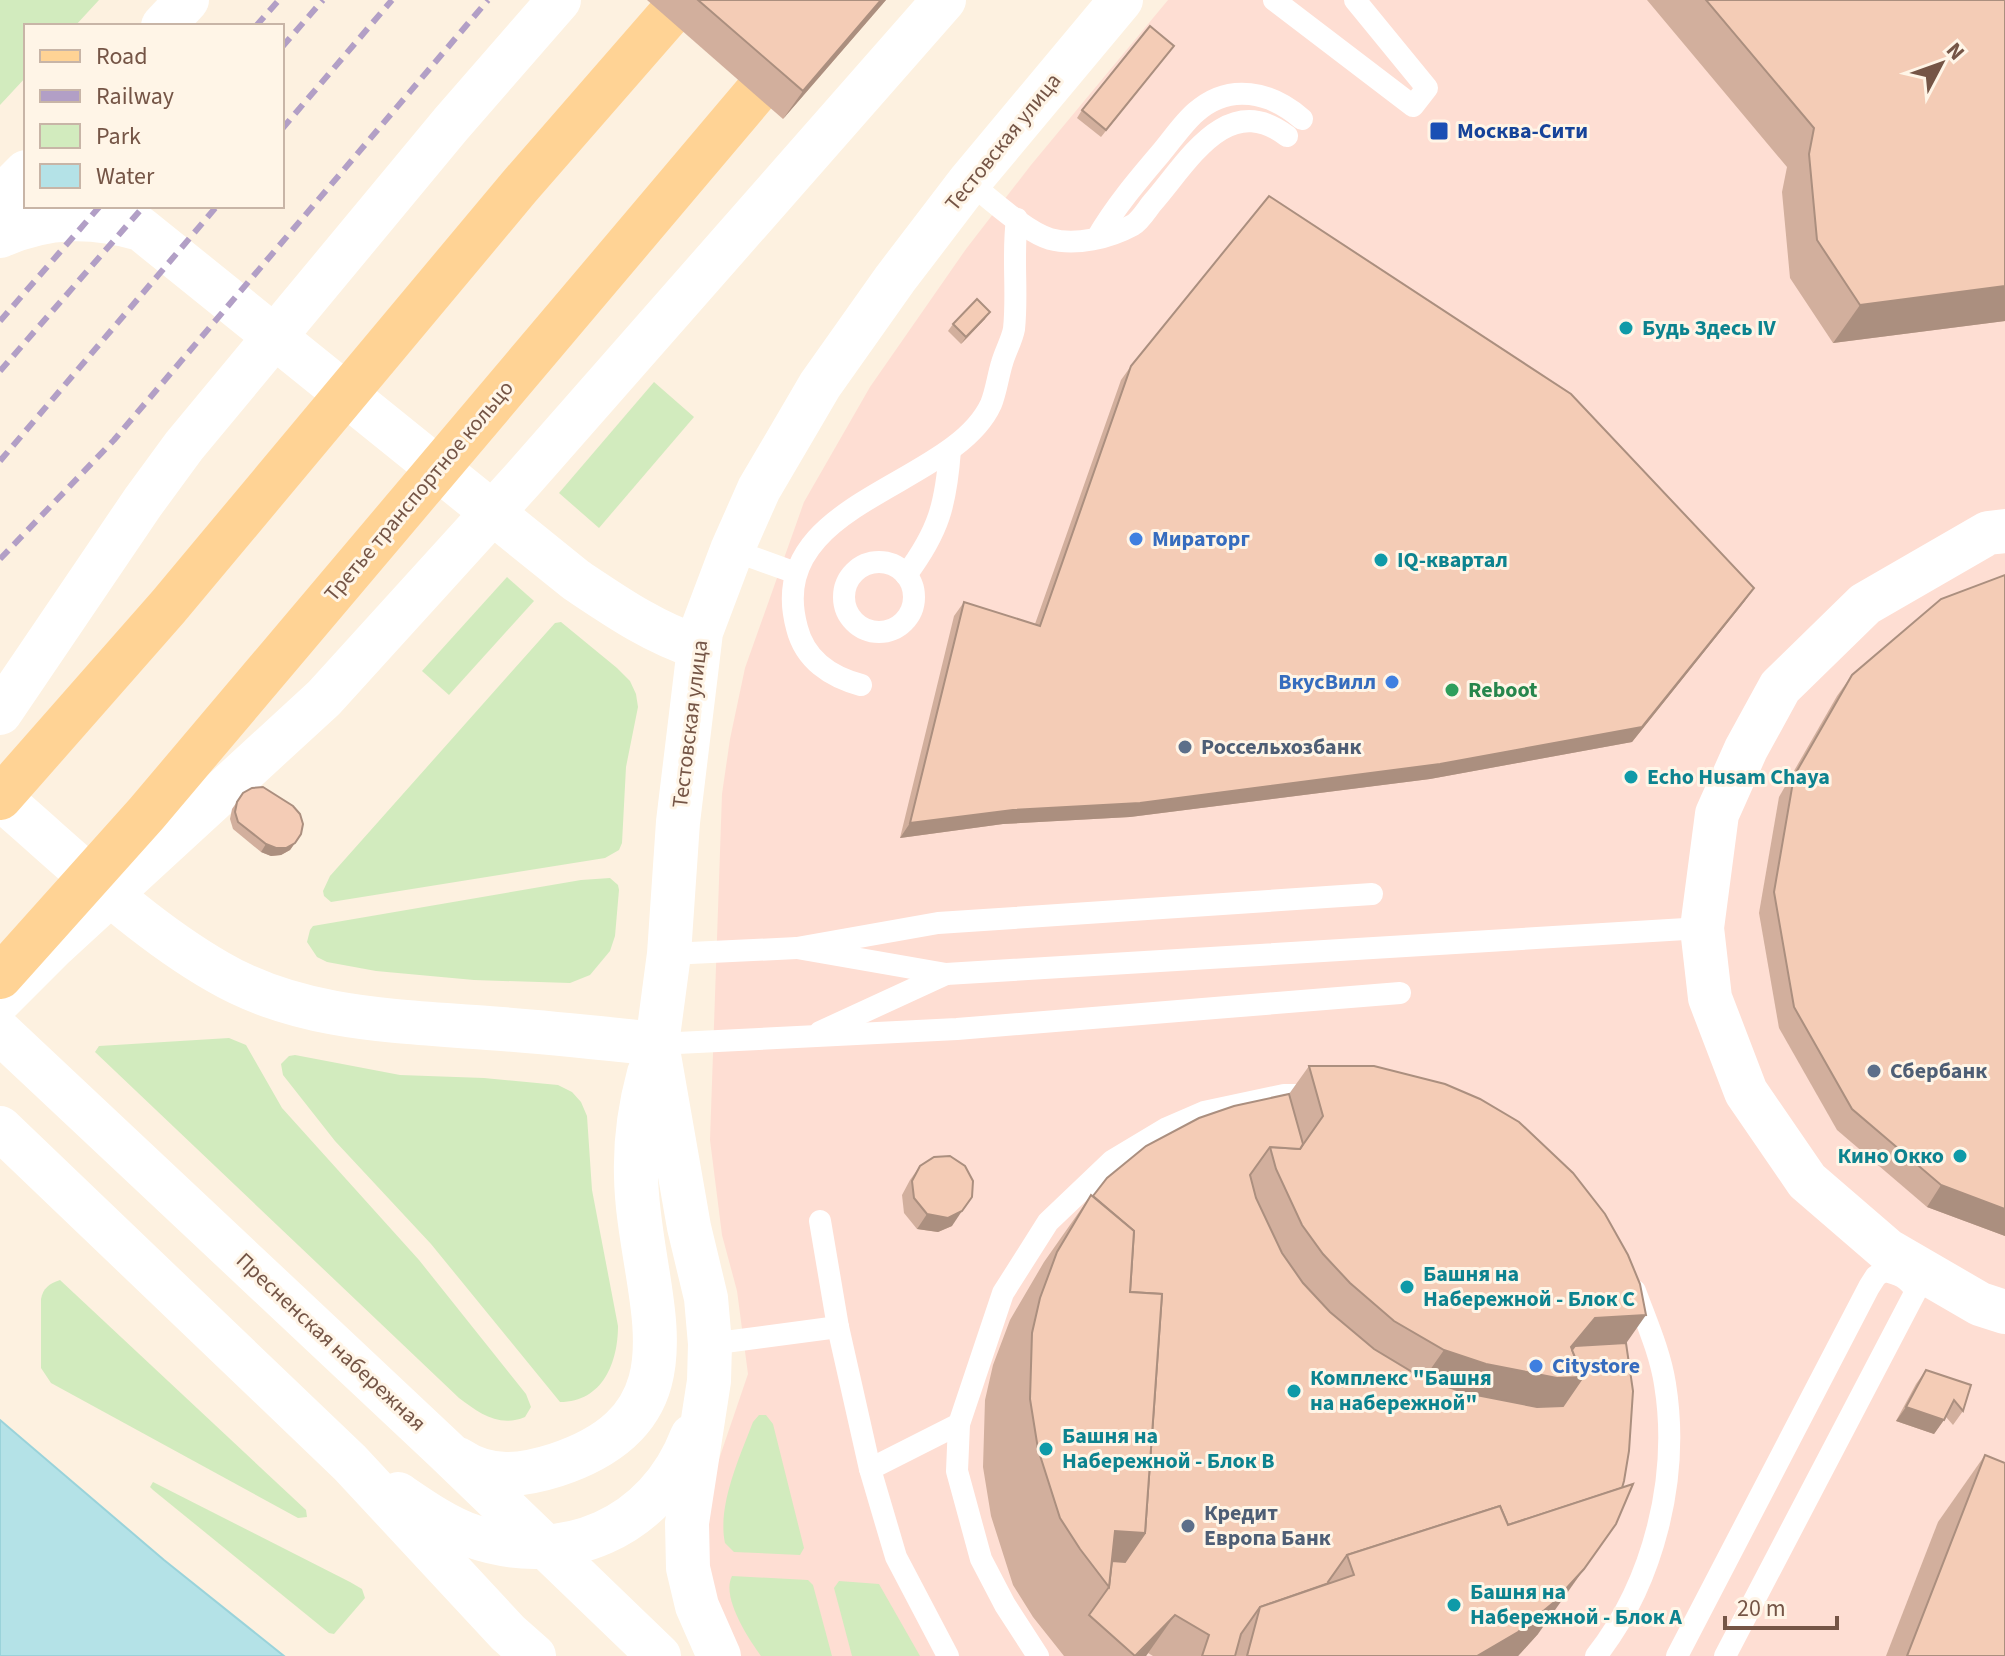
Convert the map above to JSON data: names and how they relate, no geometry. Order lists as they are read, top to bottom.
{
  "streets": {
    "main road": ["Тестовская улица", "Третье транспортное кольцо", "Пресненская набережная"]
  },
  "places": {
    "transit": ["Москва-Сити"],
    "other": [
      "Будь Здесь IV",
      "Мираторг",
      "IQ-квартал",
      "ВкусВилл",
      "Reboot",
      "Россельхозбанк",
      "Echo Husam Chaya",
      "Сбербанк",
      "Кино Окко",
      "Башня на Набережной - Блок С",
      "Citystore",
      "Комплекс \"Башня на набережной\"",
      "Башня на Набережной - Блок В",
      "Кредит Европа Банк",
      "Башня на Набережной - Блок А"
    ]
  },
  "legend": [
    "Road",
    "Railway",
    "Park",
    "Water"
  ],
  "scale_bar": "20 m",
  "north": "top right"
}
